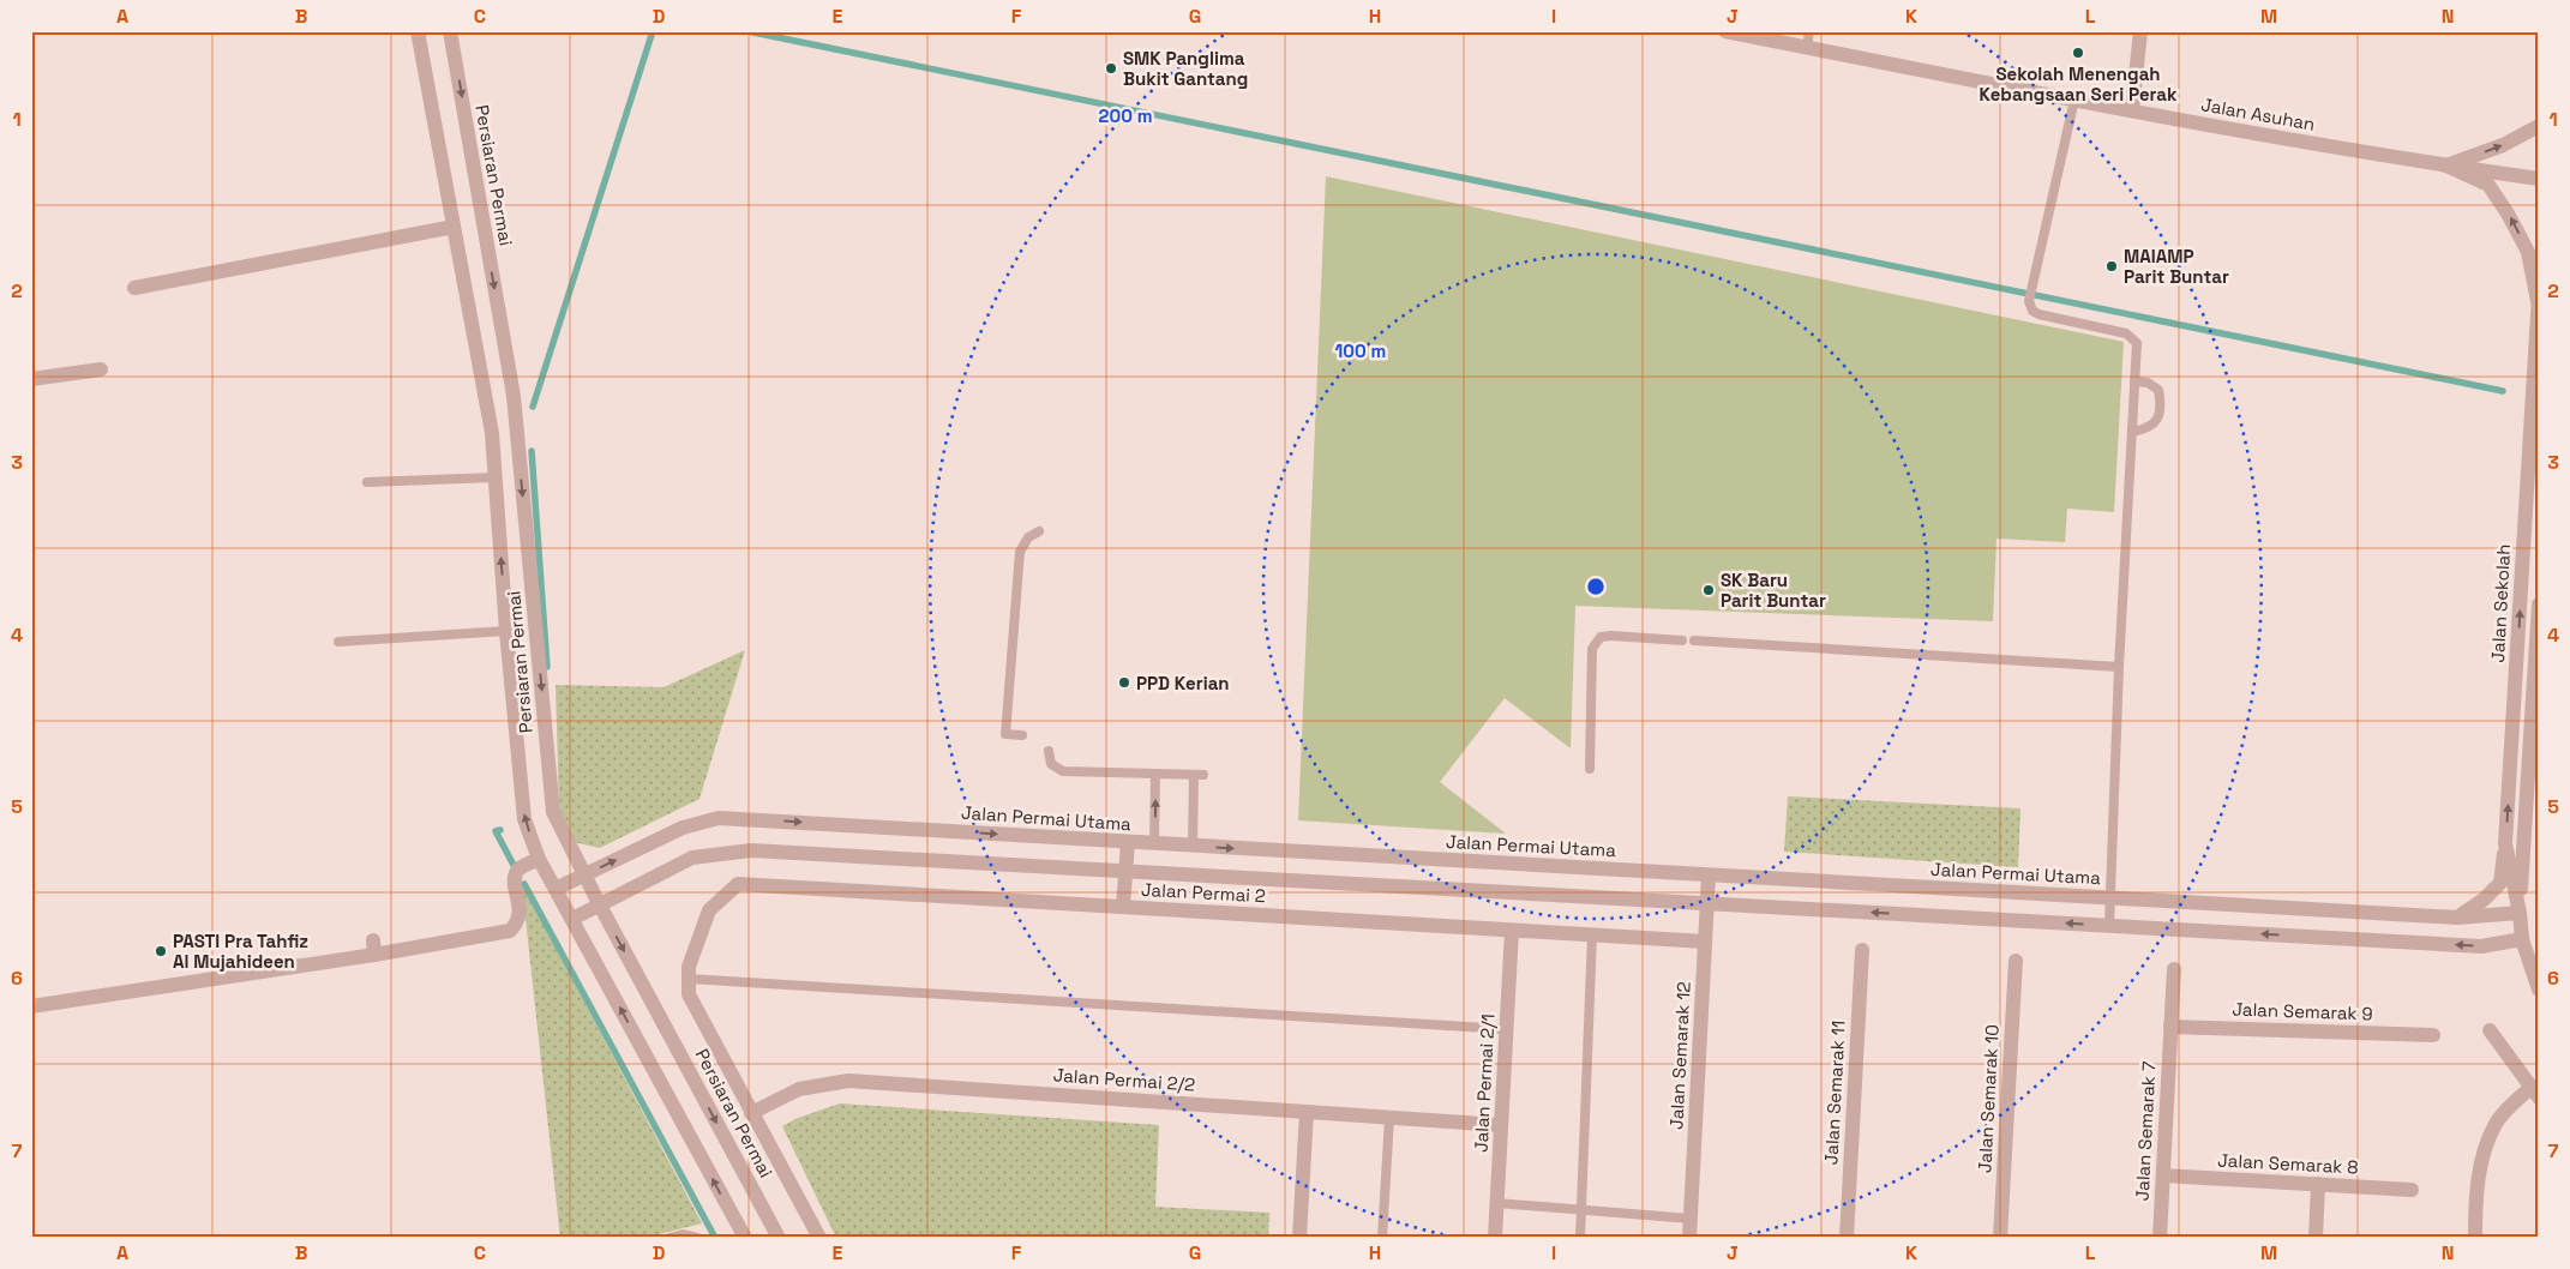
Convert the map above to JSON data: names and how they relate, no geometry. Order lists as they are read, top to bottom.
{
  "streets": {
    "street": [
      "Jalan Asuhan",
      "Persiaran Permai",
      "Jalan Sekolah",
      "Jalan Permai Utama",
      "Jalan Permai 2",
      "Jalan Semarak 9",
      "Jalan Semarak 12",
      "Jalan Permai 2/2",
      "Jalan Permai 2/1",
      "Jalan Semarak 11",
      "Jalan Semarak 10",
      "Jalan Semarak 7",
      "Jalan Semarak 8"
    ]
  },
  "crossings": [
    ["Persiaran Permai", "Jalan Permai Utama"],
    ["Jalan Sekolah", "Jalan Permai Utama"],
    ["Jalan Permai Utama", "Jalan Semarak 12"],
    ["Jalan Permai 2", "Jalan Semarak 12"],
    ["Jalan Permai 2", "Jalan Permai 2/1"],
    ["Jalan Semarak 9", "Jalan Semarak 7"],
    ["Jalan Permai 2/2", "Jalan Permai 2/1"],
    ["Jalan Semarak 7", "Jalan Semarak 8"]
  ],
  "places": [
    "Sekolah Menengah Kebangsaan Seri Perak",
    "SMK Panglima Bukit Gantang",
    "MAIAMP Parit Buntar",
    "SK Baru Parit Buntar",
    "PPD Kerian",
    "PASTI Pra Tahfiz Al Mujahideen"
  ],
  "grid": {
    "columns": [
      "A",
      "B",
      "C",
      "D",
      "E",
      "F",
      "G",
      "H",
      "I",
      "J",
      "K",
      "L",
      "M",
      "N"
    ],
    "rows": [
      "1",
      "2",
      "3",
      "4",
      "5",
      "6",
      "7"
    ]
  },
  "rings": ["200 m", "100 m"]
}
